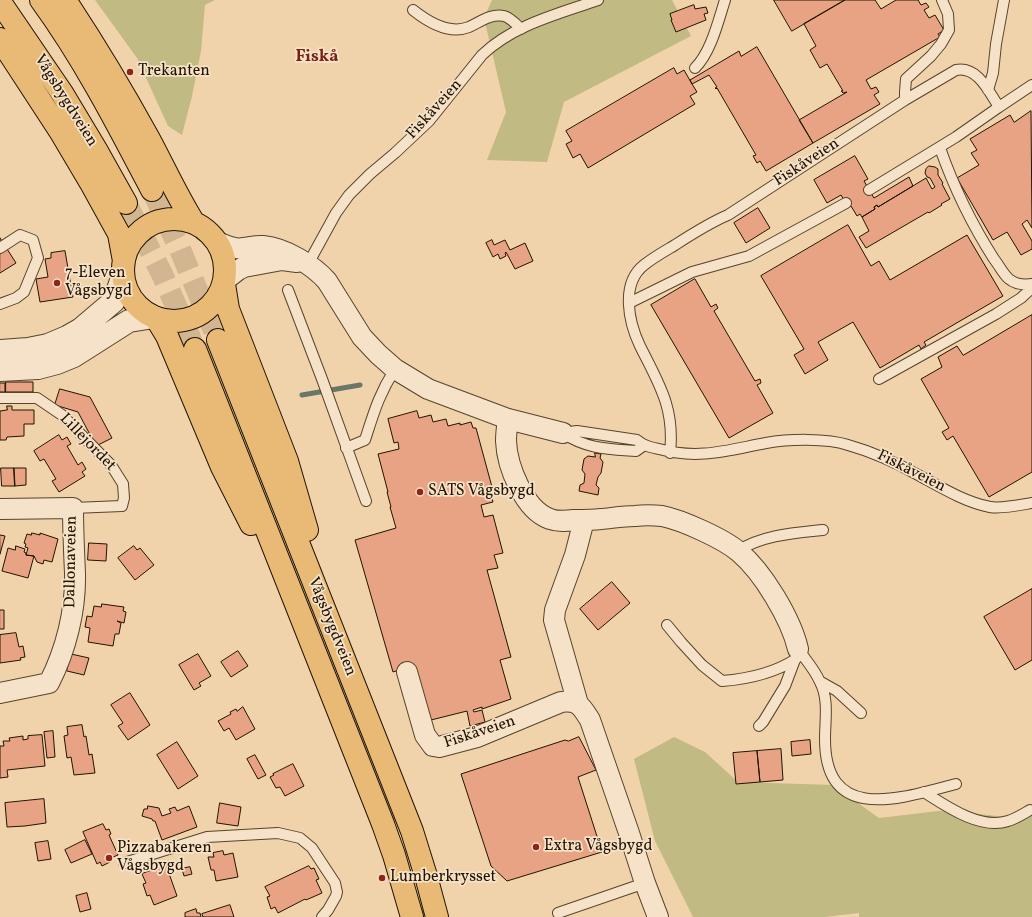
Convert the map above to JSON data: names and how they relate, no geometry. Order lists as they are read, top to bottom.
{
  "streets": {
    "main road": ["Vågsbygdveien"],
    "street": ["Fiskåveien", "Lillejordet", "Dallonaveien"]
  },
  "crossings": [
    ["Lillejordet", "Dallonaveien"]
  ],
  "districts": ["Fiskå"],
  "places": [
    "Trekanten",
    "7-Eleven Vågsbygd",
    "SATS Vågsbygd",
    "Extra Vågsbygd",
    "Pizzabakeren Vågsbygd",
    "Lumberkrysset"
  ]
}
